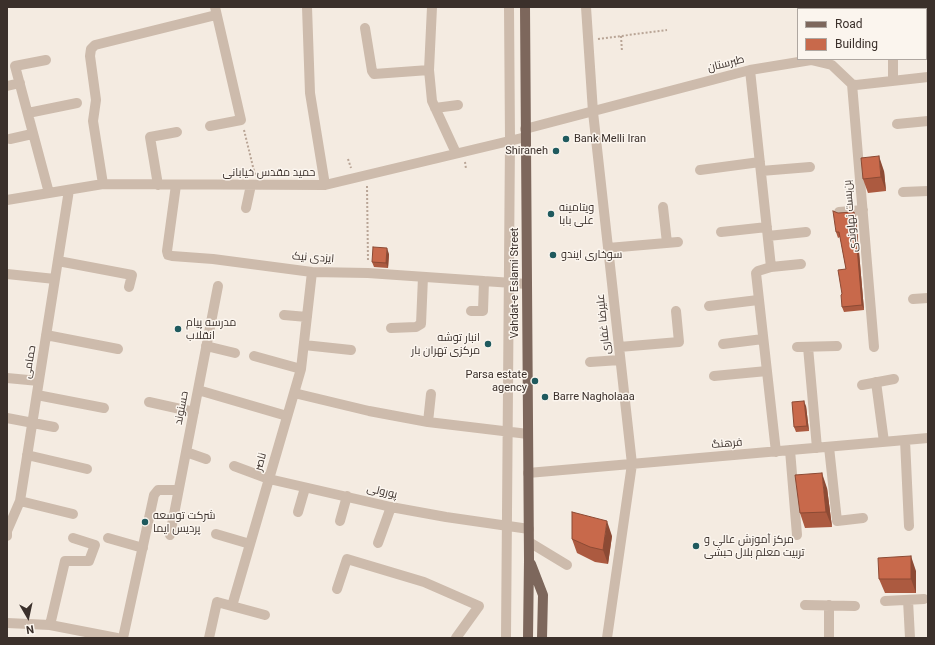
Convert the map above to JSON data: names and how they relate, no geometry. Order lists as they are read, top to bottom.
{
  "streets": {
    "main road": ["Vahdat-e Eslami Street"],
    "street": [
      "طبرستان",
      "حمید مقدس خیابانی",
      "بن‌بست نهاوندی",
      "ایزدی نیک",
      "علیرضا غفاری",
      "حمامی",
      "حسنوند",
      "فرهنگ",
      "ناصر",
      "پورولی"
    ]
  },
  "crossings": [
    ["طبرستان", "حمید مقدس خیابانی"],
    ["طبرستان", "بن‌بست نهاوندی"],
    ["طبرستان", "Vahdat-e Eslami Street"],
    ["طبرستان", "علیرضا غفاری"],
    ["حمید مقدس خیابانی", "ایزدی نیک"],
    ["حمید مقدس خیابانی", "Vahdat-e Eslami Street"],
    ["حمید مقدس خیابانی", "حمامی"],
    ["ایزدی نیک", "Vahdat-e Eslami Street"],
    ["ایزدی نیک", "ناصر"],
    ["Vahdat-e Eslami Street", "فرهنگ"],
    ["Vahdat-e Eslami Street", "پورولی"],
    ["علیرضا غفاری", "فرهنگ"],
    ["ناصر", "پورولی"]
  ],
  "places": [
    "Bank Melli Iran",
    "Shiraneh",
    "ویتامینه علی بابا",
    "سوخاری ایندو",
    "مدرسه پیام انقلاب",
    "انبار توشه مرکزی تهران بار",
    "Parsa estate agency",
    "Barre Nagholaaa",
    "شرکت توسعه پردیس ایما",
    "مرکز آموزش عالی و تربیت معلم بلال حبشی"
  ],
  "legend": ["Road", "Building"],
  "north": "bottom"
}
